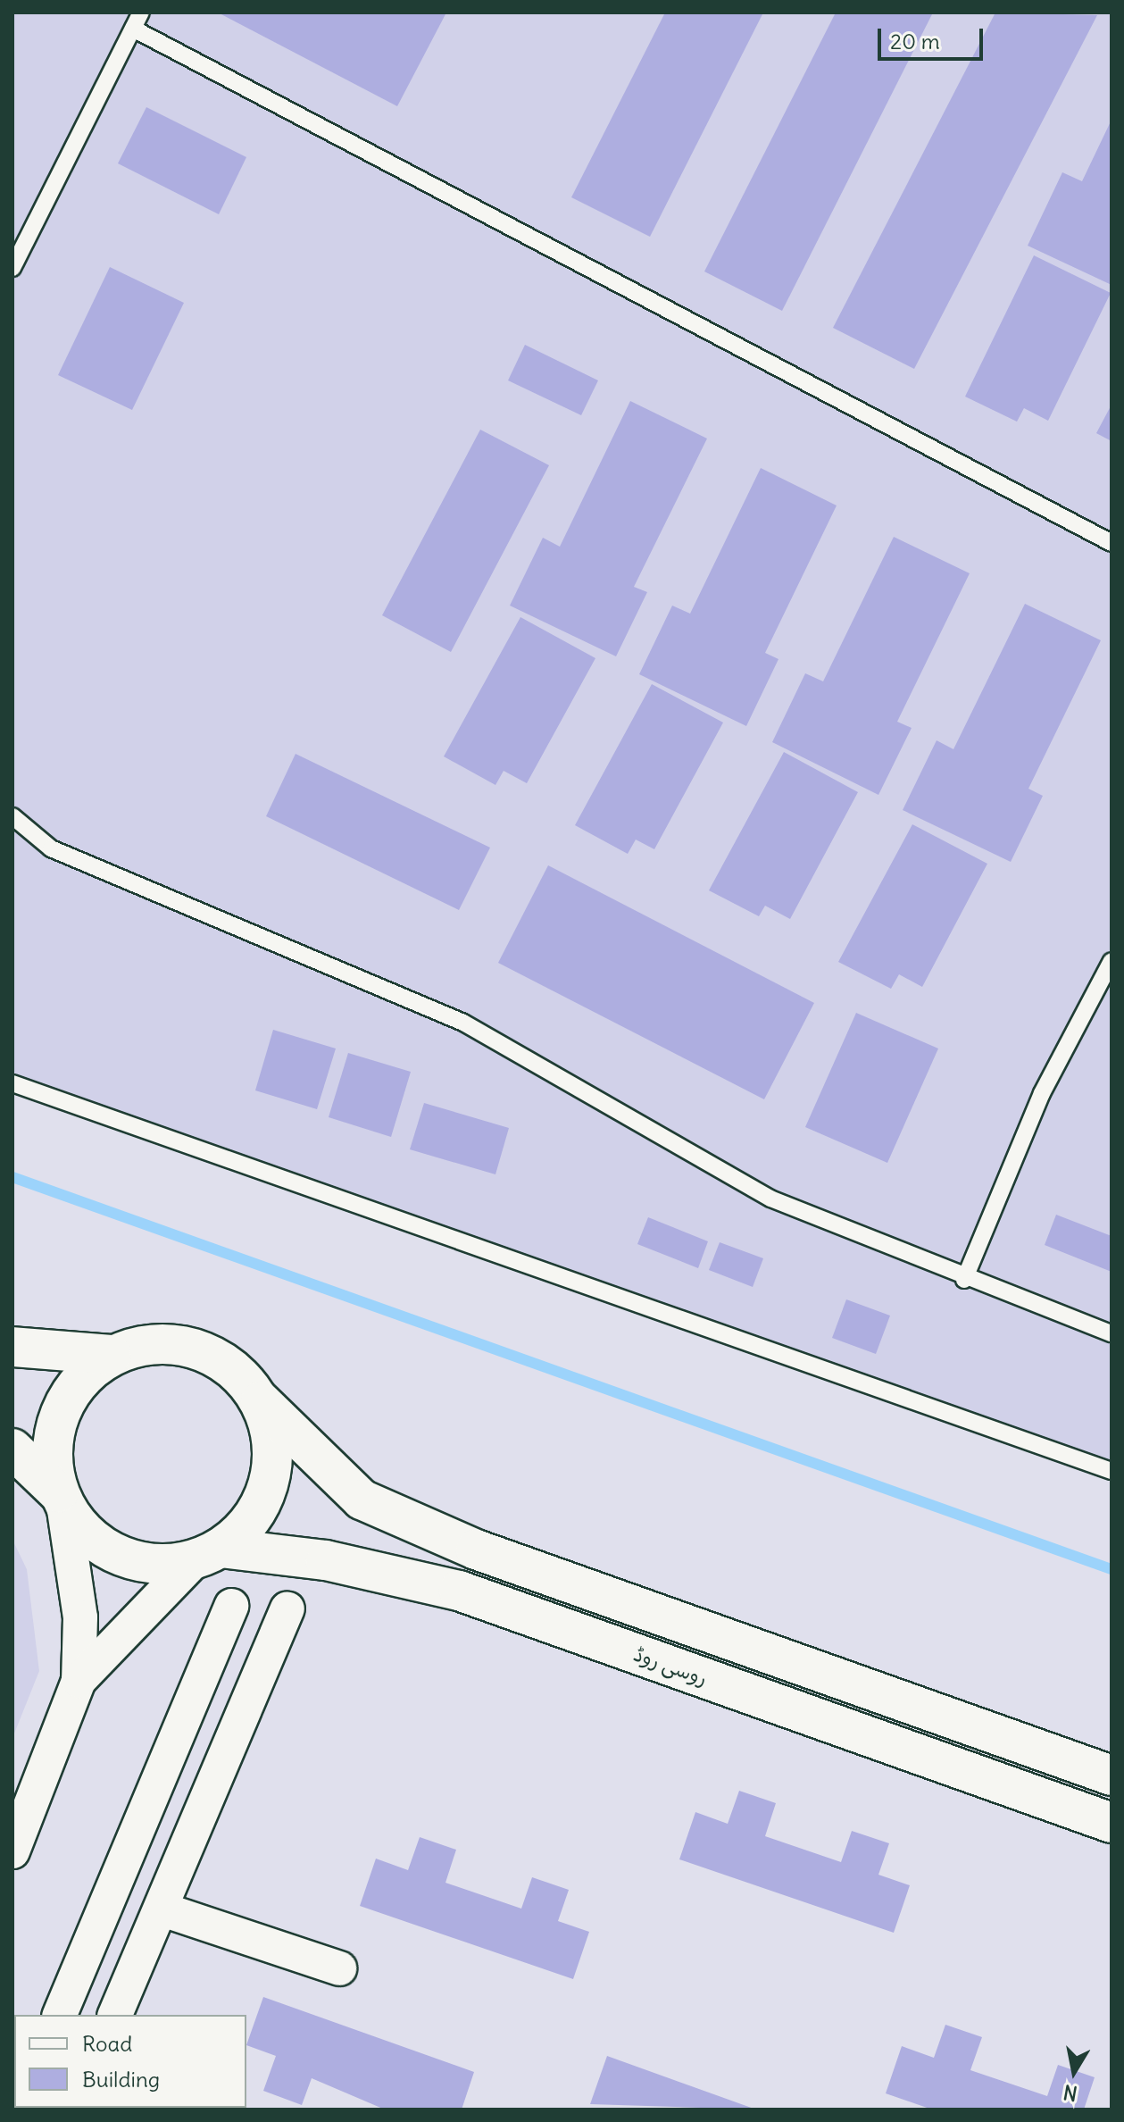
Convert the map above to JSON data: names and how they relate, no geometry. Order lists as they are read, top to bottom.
{
  "streets": {
    "main road": ["روسی روڈ"]
  },
  "legend": ["Road", "Building"],
  "scale_bar": "20 m",
  "north": "bottom"
}
